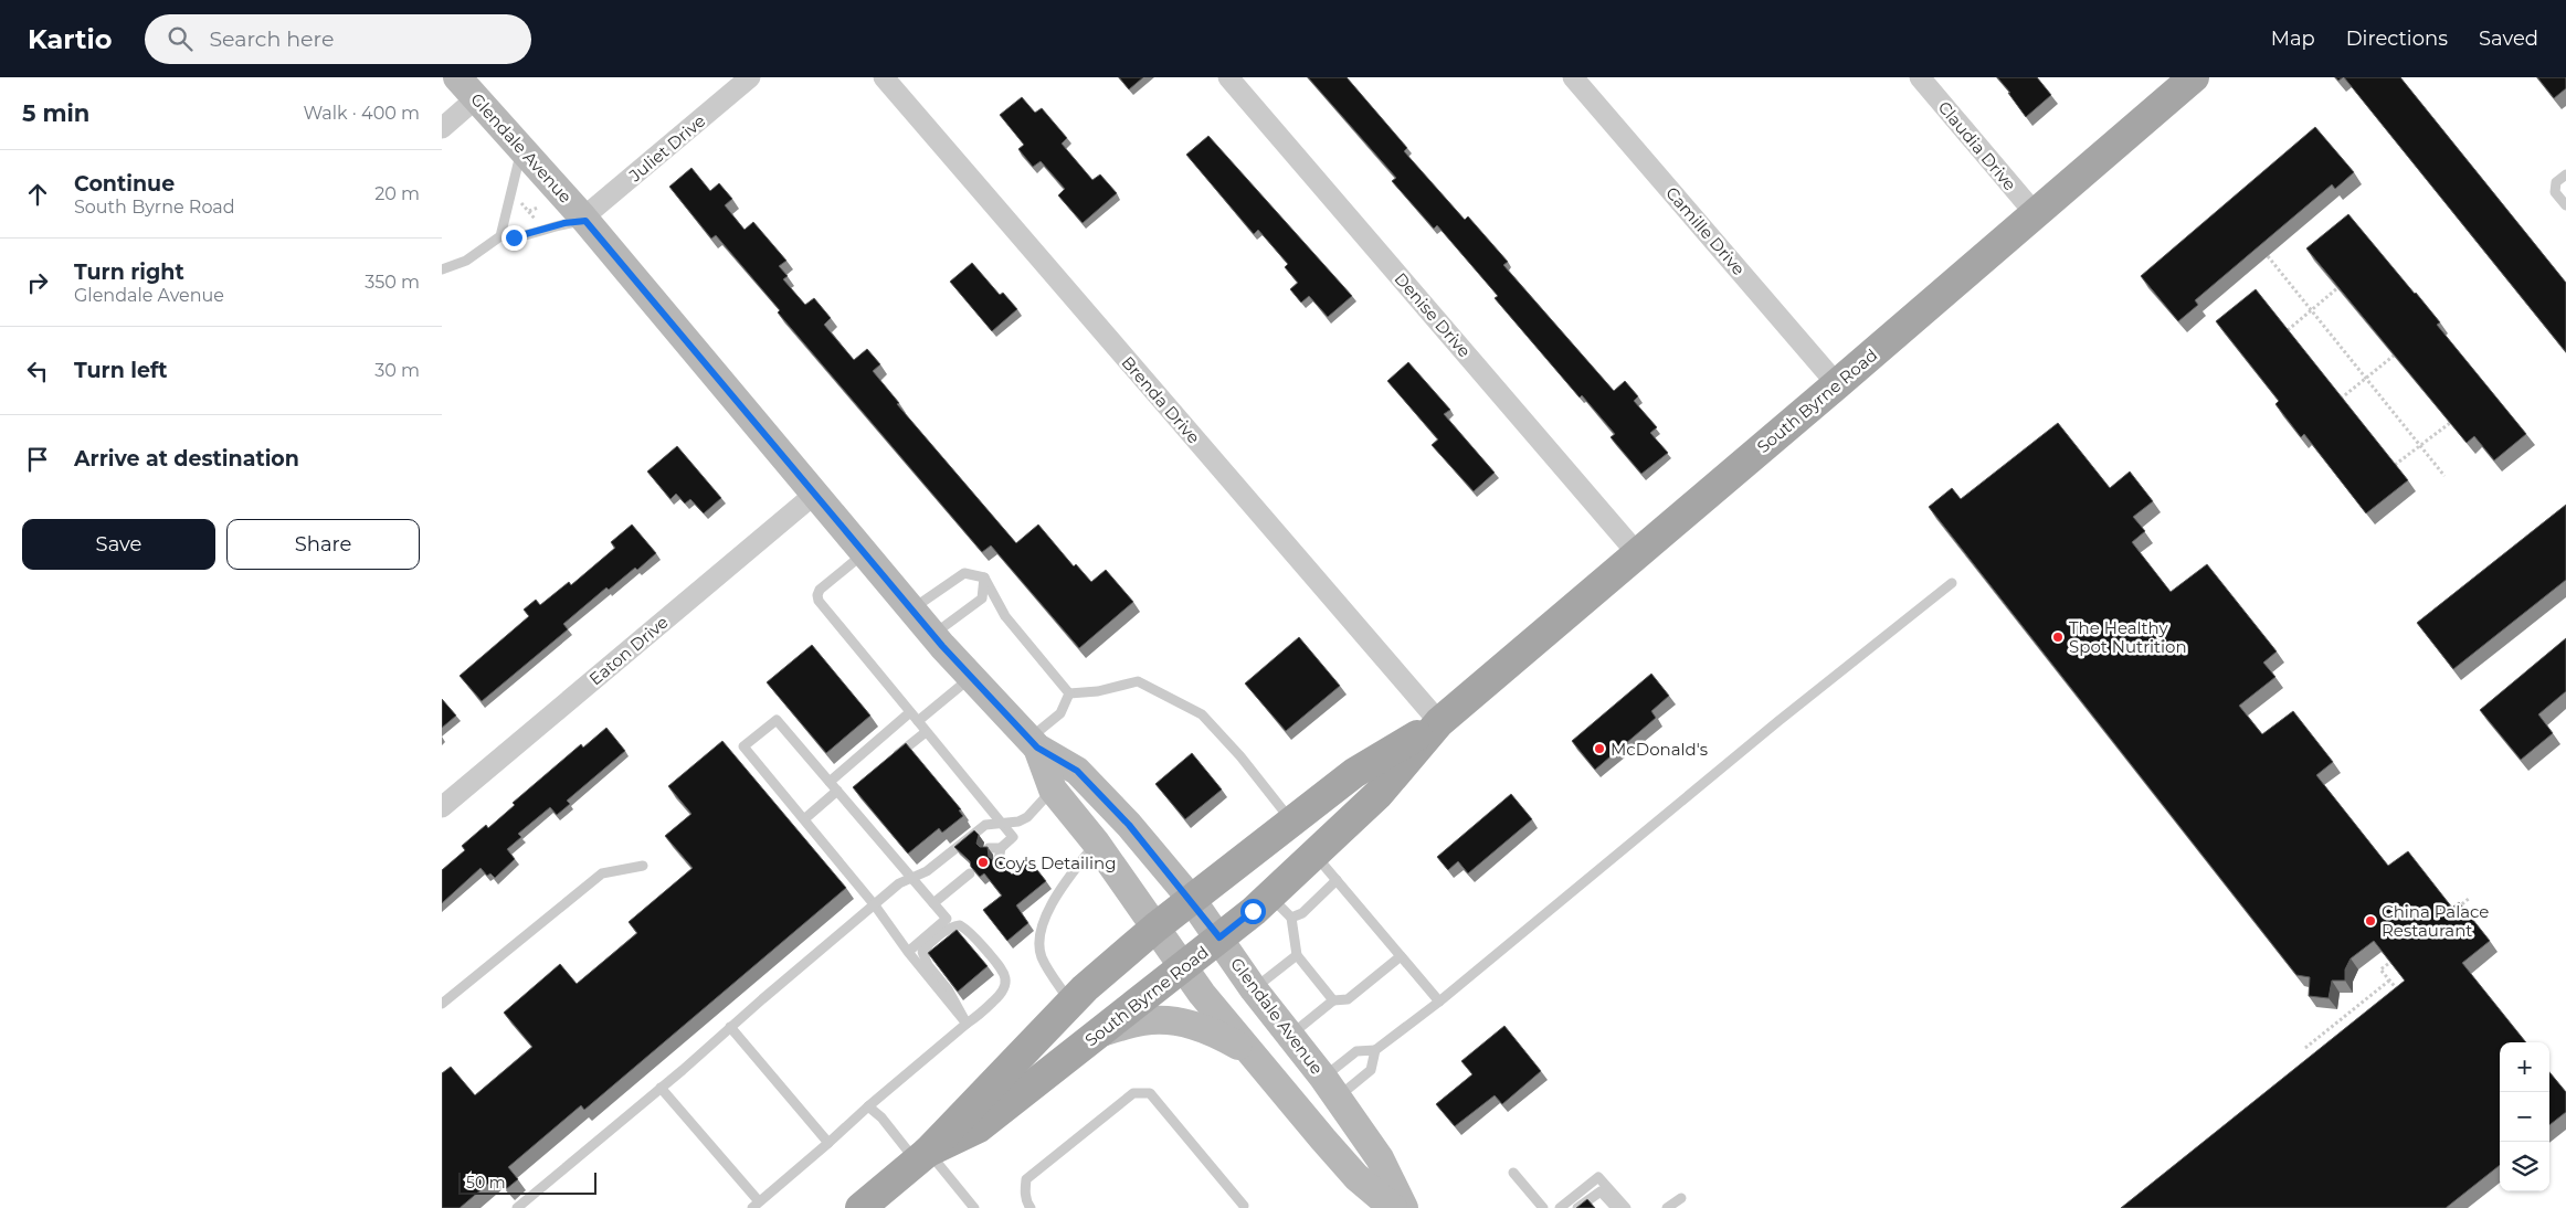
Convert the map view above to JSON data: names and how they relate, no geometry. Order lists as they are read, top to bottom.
{
  "streets": {
    "main road": ["Glendale Avenue", "South Byrne Road"],
    "street": [
      "Claudia Drive",
      "Juliet Drive",
      "Camille Drive",
      "Denise Drive",
      "Brenda Drive",
      "Eaton Drive"
    ]
  },
  "crossings": [
    ["Claudia Drive", "South Byrne Road"],
    ["Glendale Avenue", "Juliet Drive"],
    ["Glendale Avenue", "South Byrne Road"],
    ["Glendale Avenue", "Eaton Drive"],
    ["Camille Drive", "South Byrne Road"],
    ["Denise Drive", "South Byrne Road"],
    ["Brenda Drive", "South Byrne Road"]
  ],
  "places": [
    "The Healthy Spot Nutrition",
    "McDonald's",
    "Coy's Detailing",
    "China Palace Restaurant"
  ],
  "scale_bar": "50 m",
  "page": {
    "header": "Kartio",
    "search": "Search here",
    "nav": ["Map", "Directions", "Saved"],
    "heading": ["5 min", "Walk · 400 m"],
    "list": [
      ["Continue", "South Byrne Road", "20 m"],
      ["Turn right", "Glendale Avenue", "350 m"],
      ["Turn left", "30 m"],
      "Arrive at destination"
    ],
    "buttons": ["Save", "Share"],
    "map_buttons": ["+", "−"],
    "scale": "50 m"
  }
}
